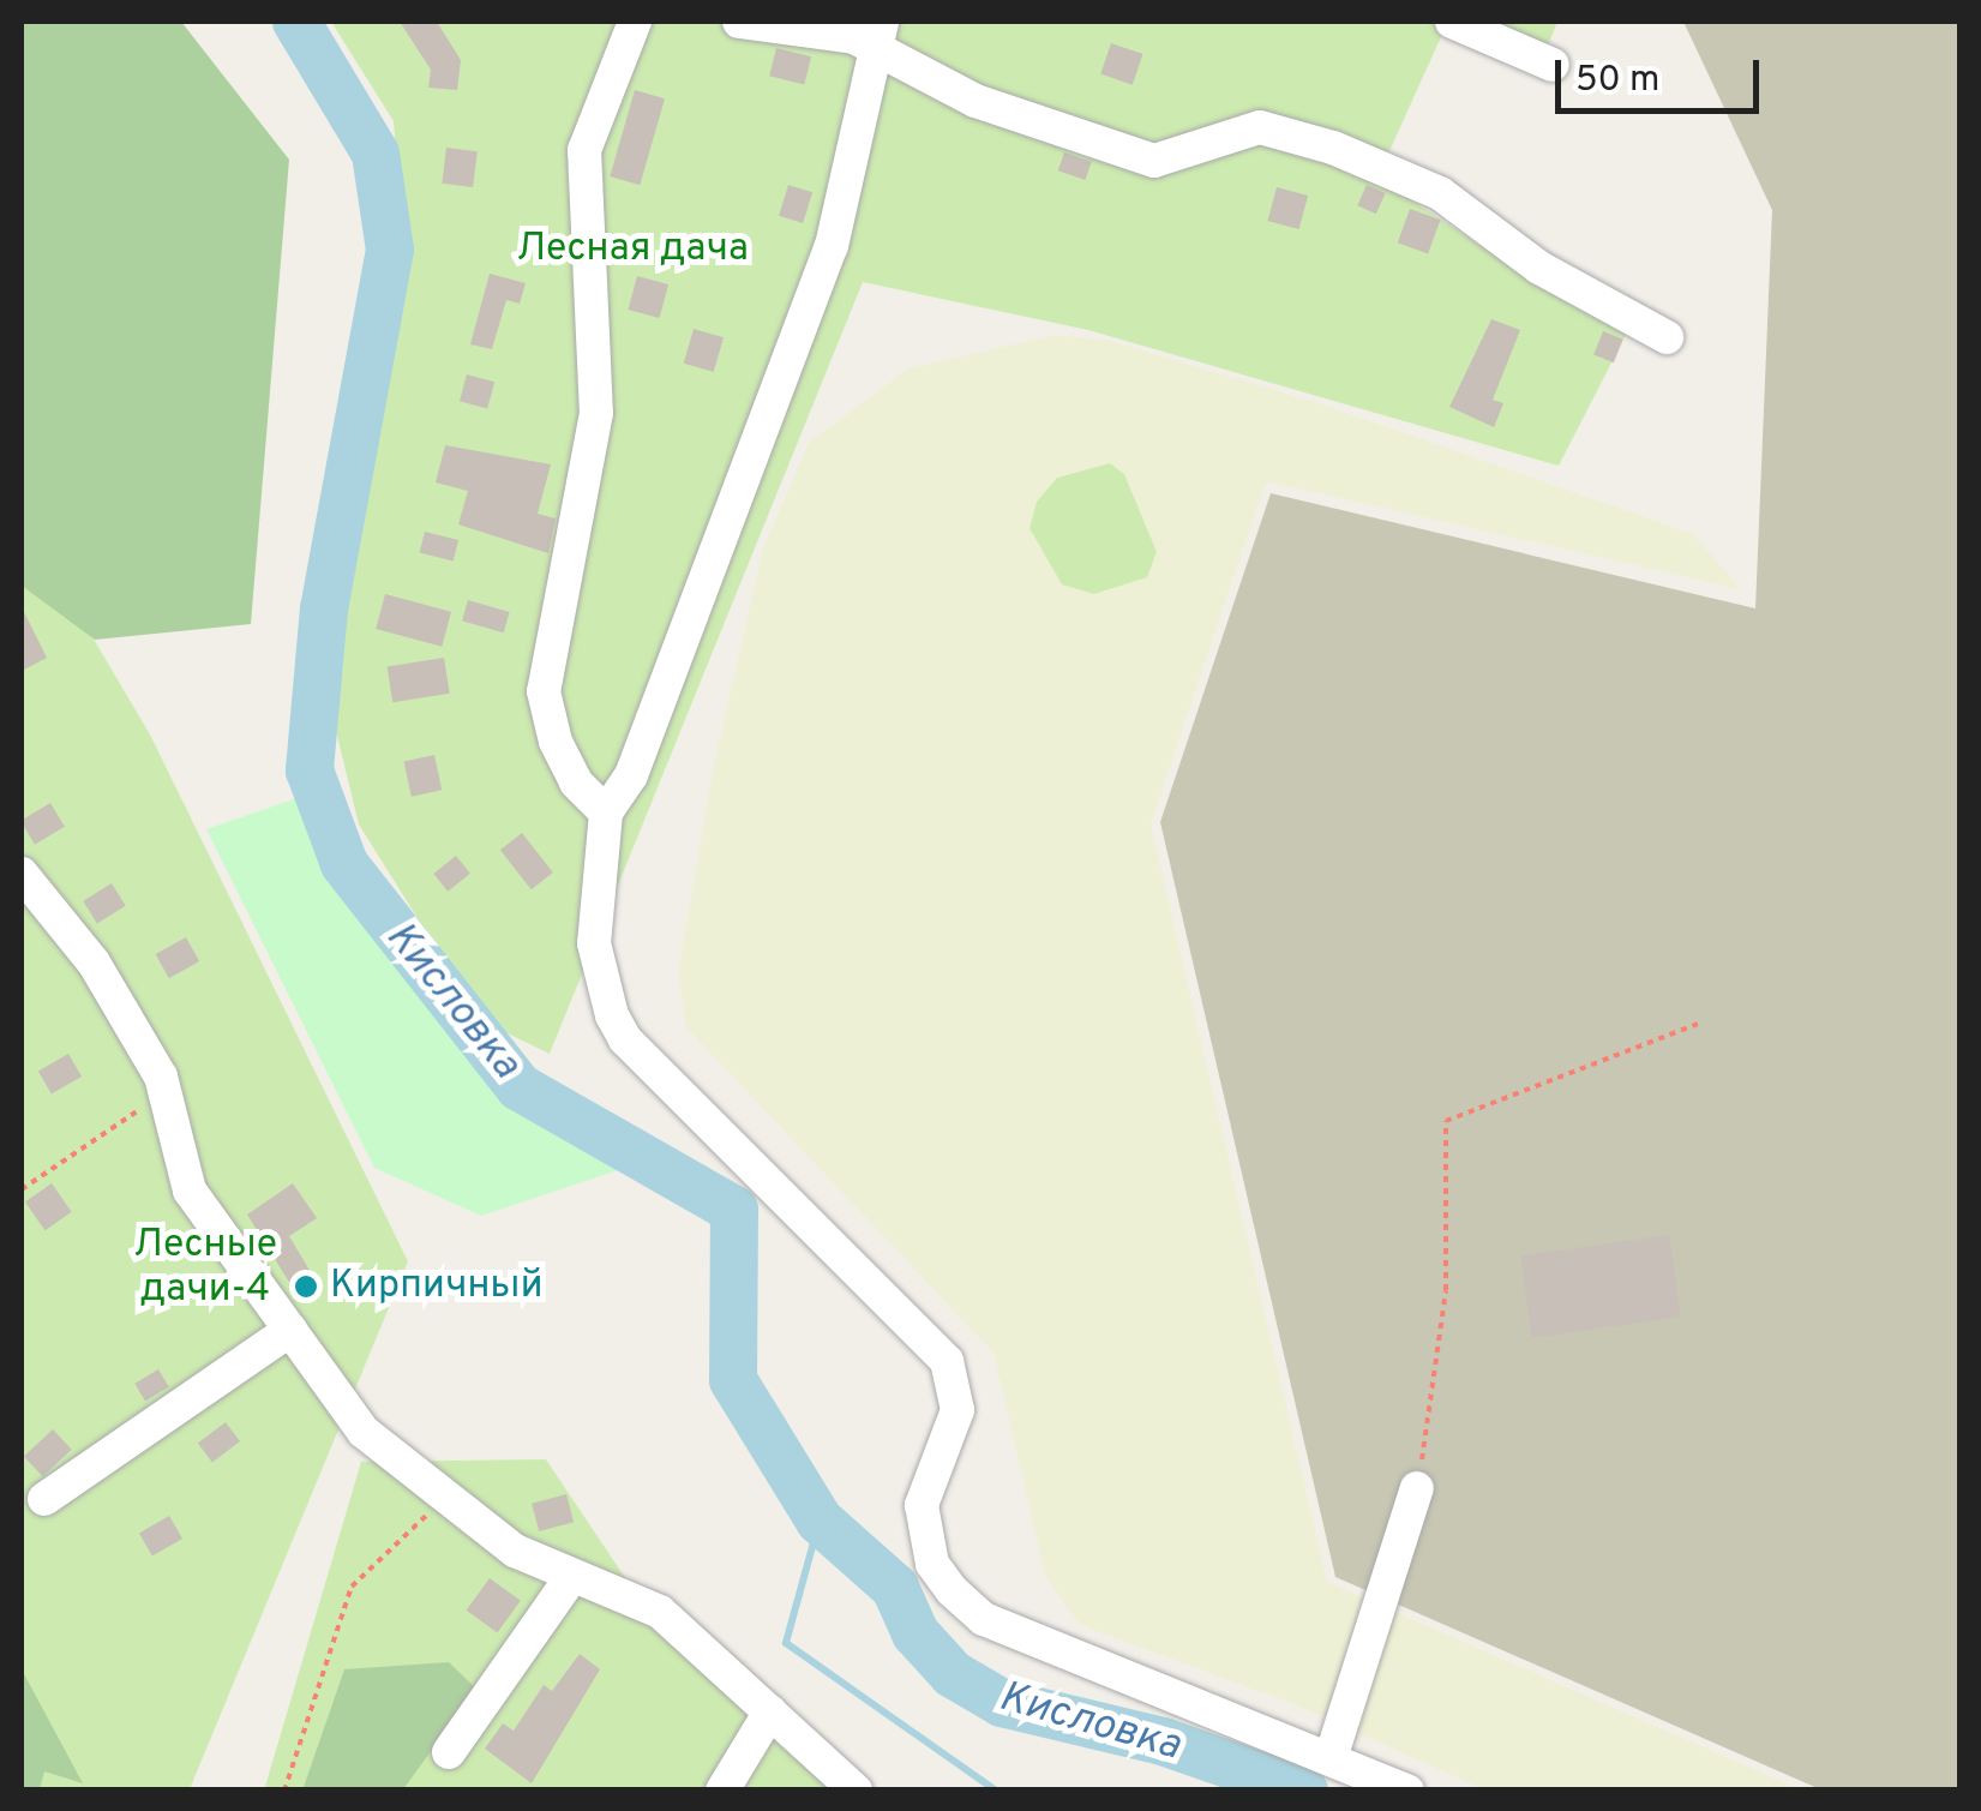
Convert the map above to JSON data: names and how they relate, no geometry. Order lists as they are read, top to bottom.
{
  "water": ["Кисловка"],
  "parks": ["Лесная дача", "Лесные дачи-4"],
  "places": ["Кирпичный"],
  "scale_bar": "50 m"
}
